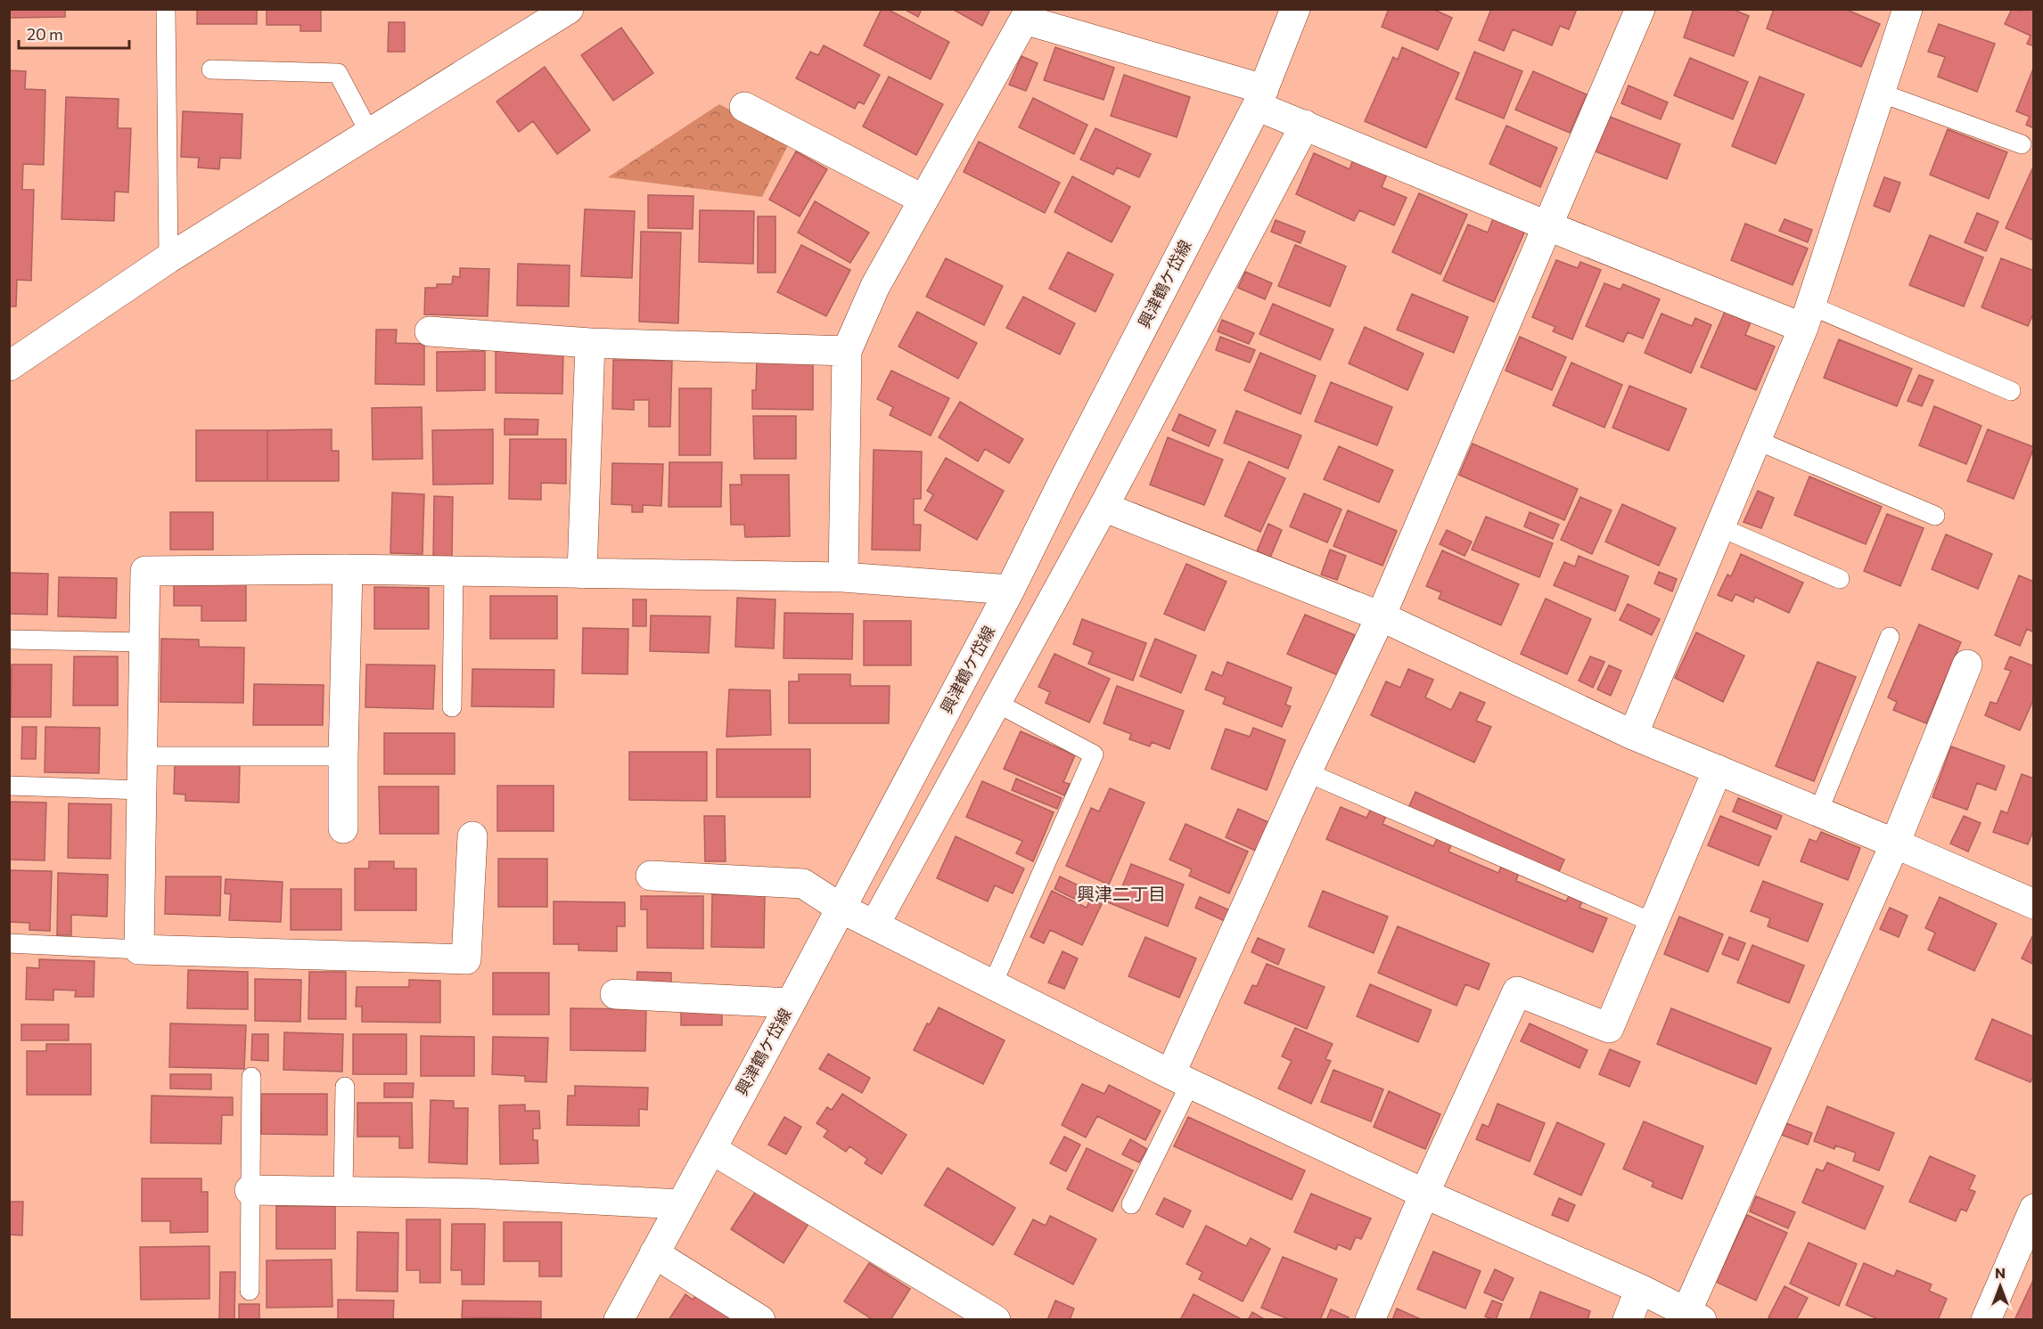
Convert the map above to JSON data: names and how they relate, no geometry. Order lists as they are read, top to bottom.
{
  "streets": {
    "street": ["興津鶴ケ岱線"]
  },
  "districts": ["興津二丁目"],
  "scale_bar": "20 m",
  "north": "top"
}
